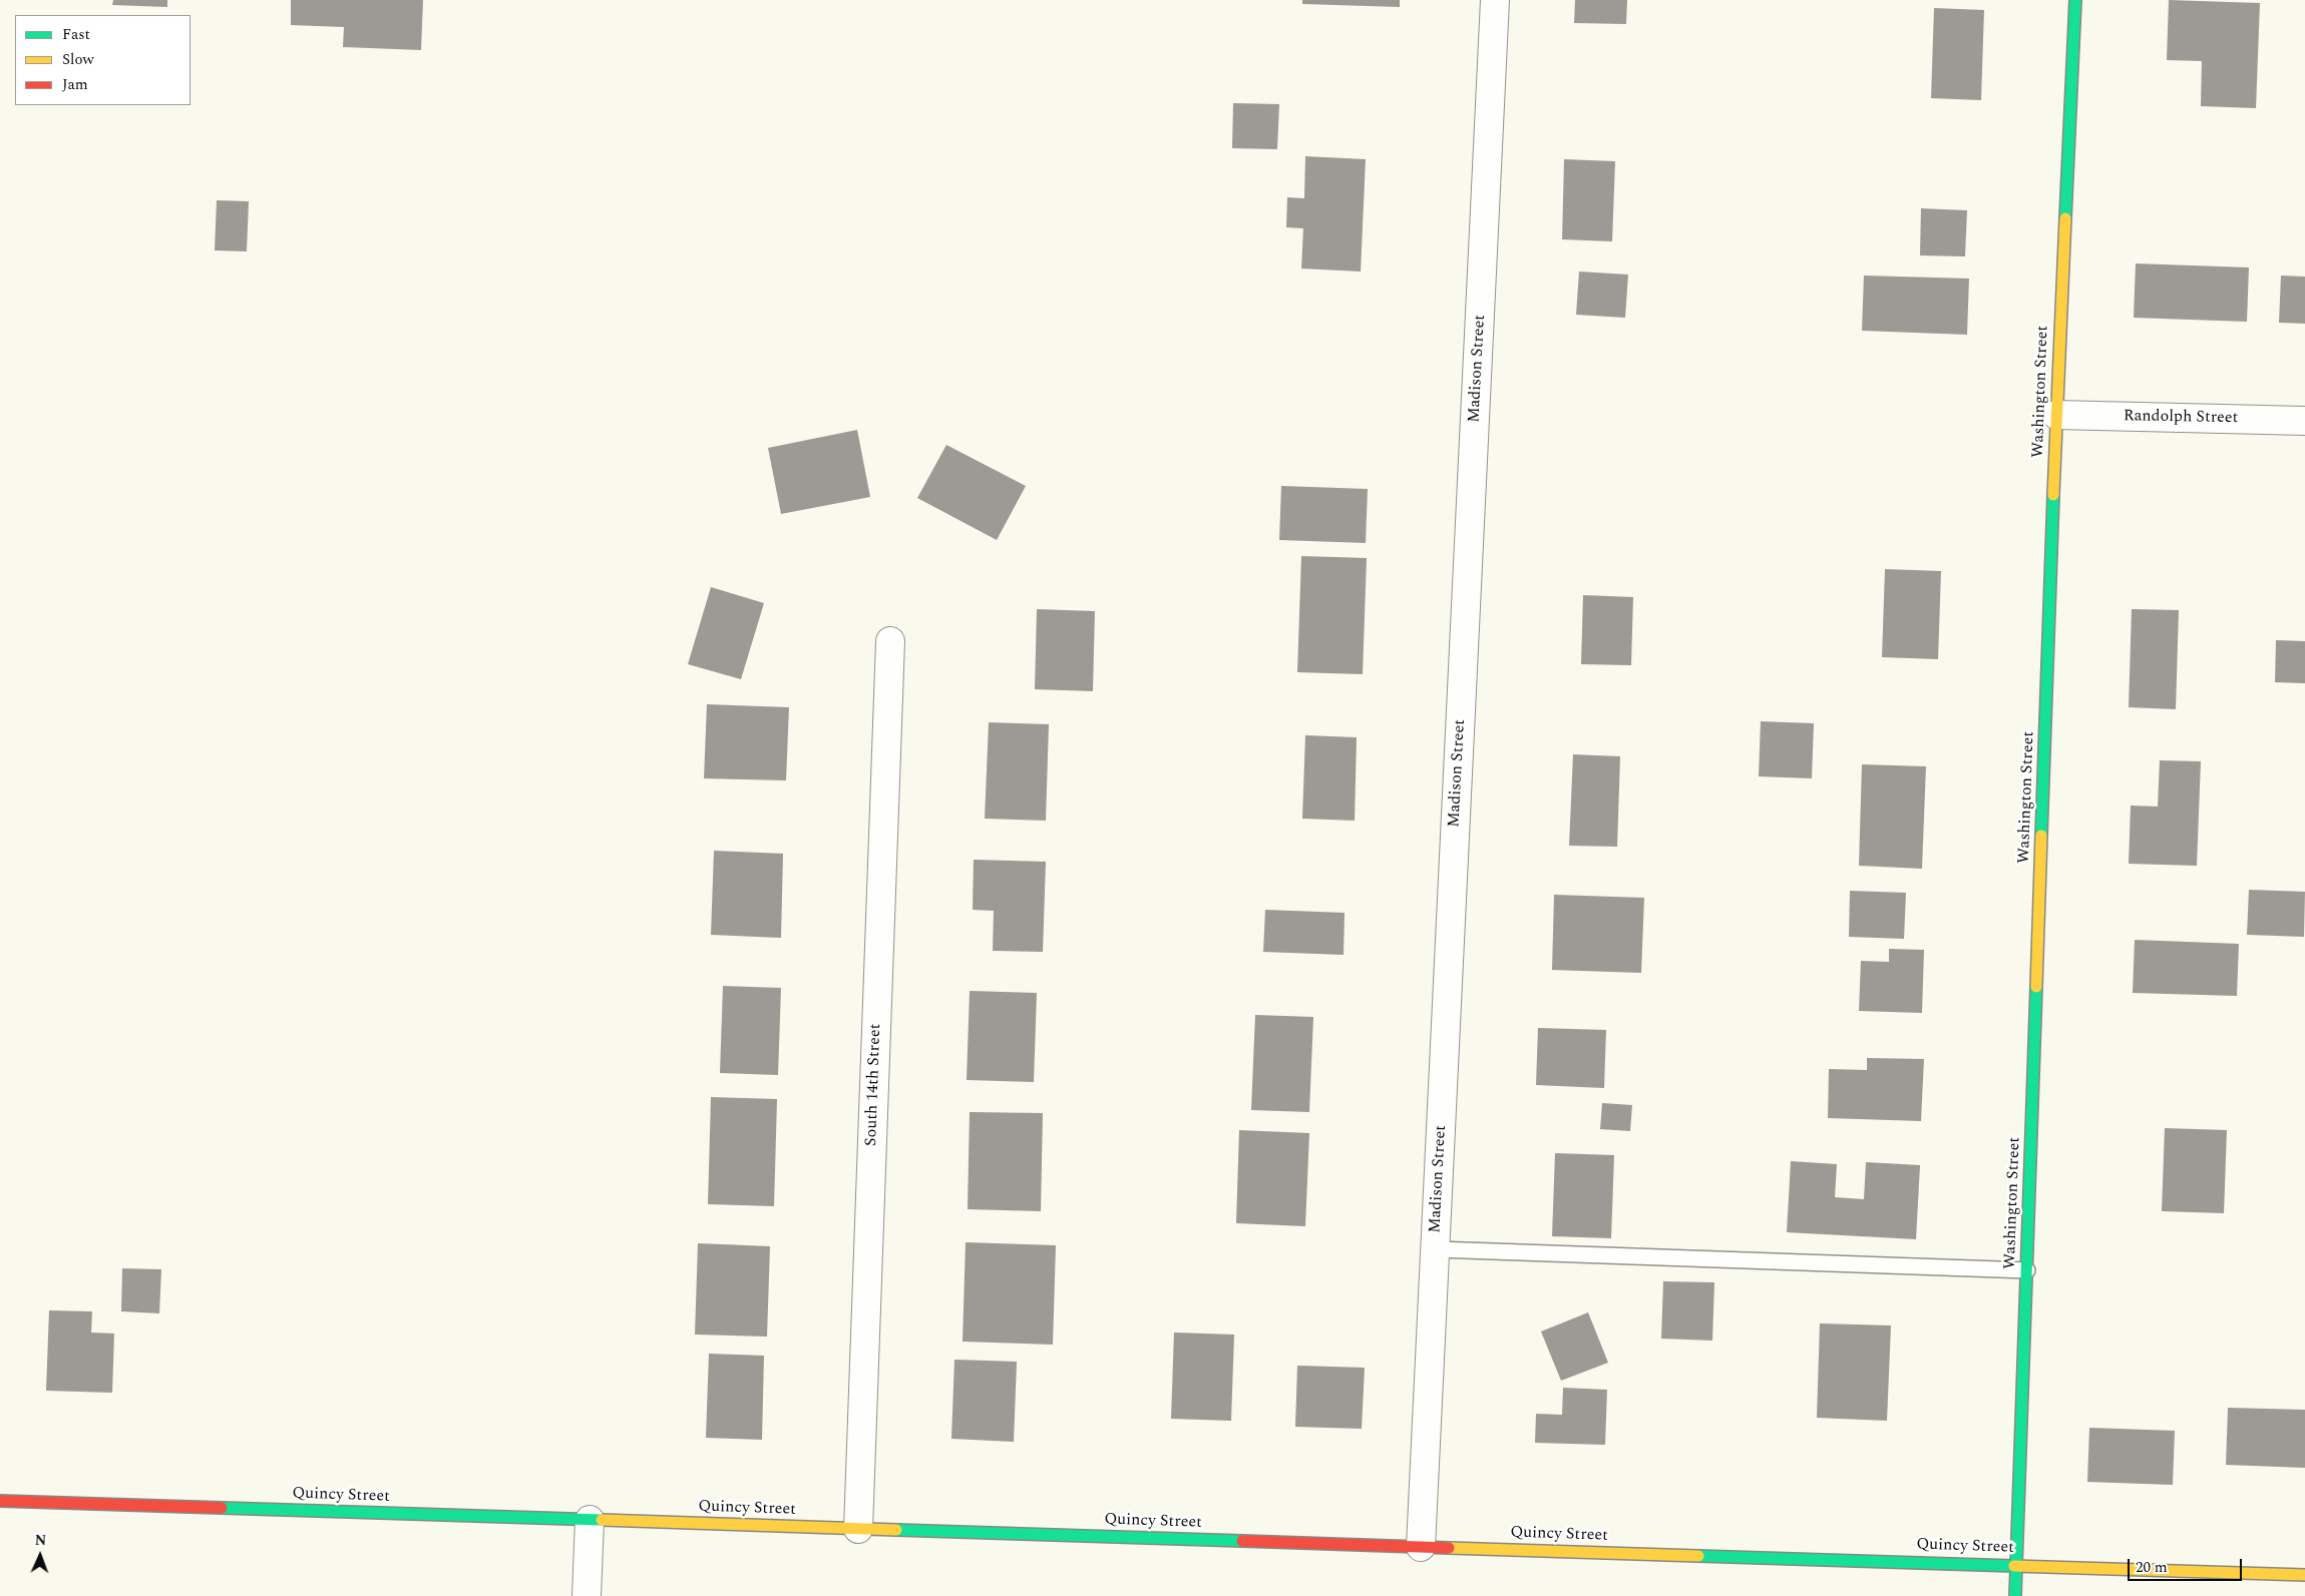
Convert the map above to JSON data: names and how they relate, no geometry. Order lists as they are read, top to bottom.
{
  "streets": {
    "street": [
      "Madison Street",
      "Washington Street",
      "Randolph Street",
      "South 14th Street",
      "Quincy Street"
    ]
  },
  "crossings": [
    ["Madison Street", "Quincy Street"],
    ["Washington Street", "Randolph Street"],
    ["Washington Street", "Quincy Street"],
    ["South 14th Street", "Quincy Street"]
  ],
  "legend": ["Fast", "Slow", "Jam"],
  "scale_bar": "20 m",
  "north": "top"
}
